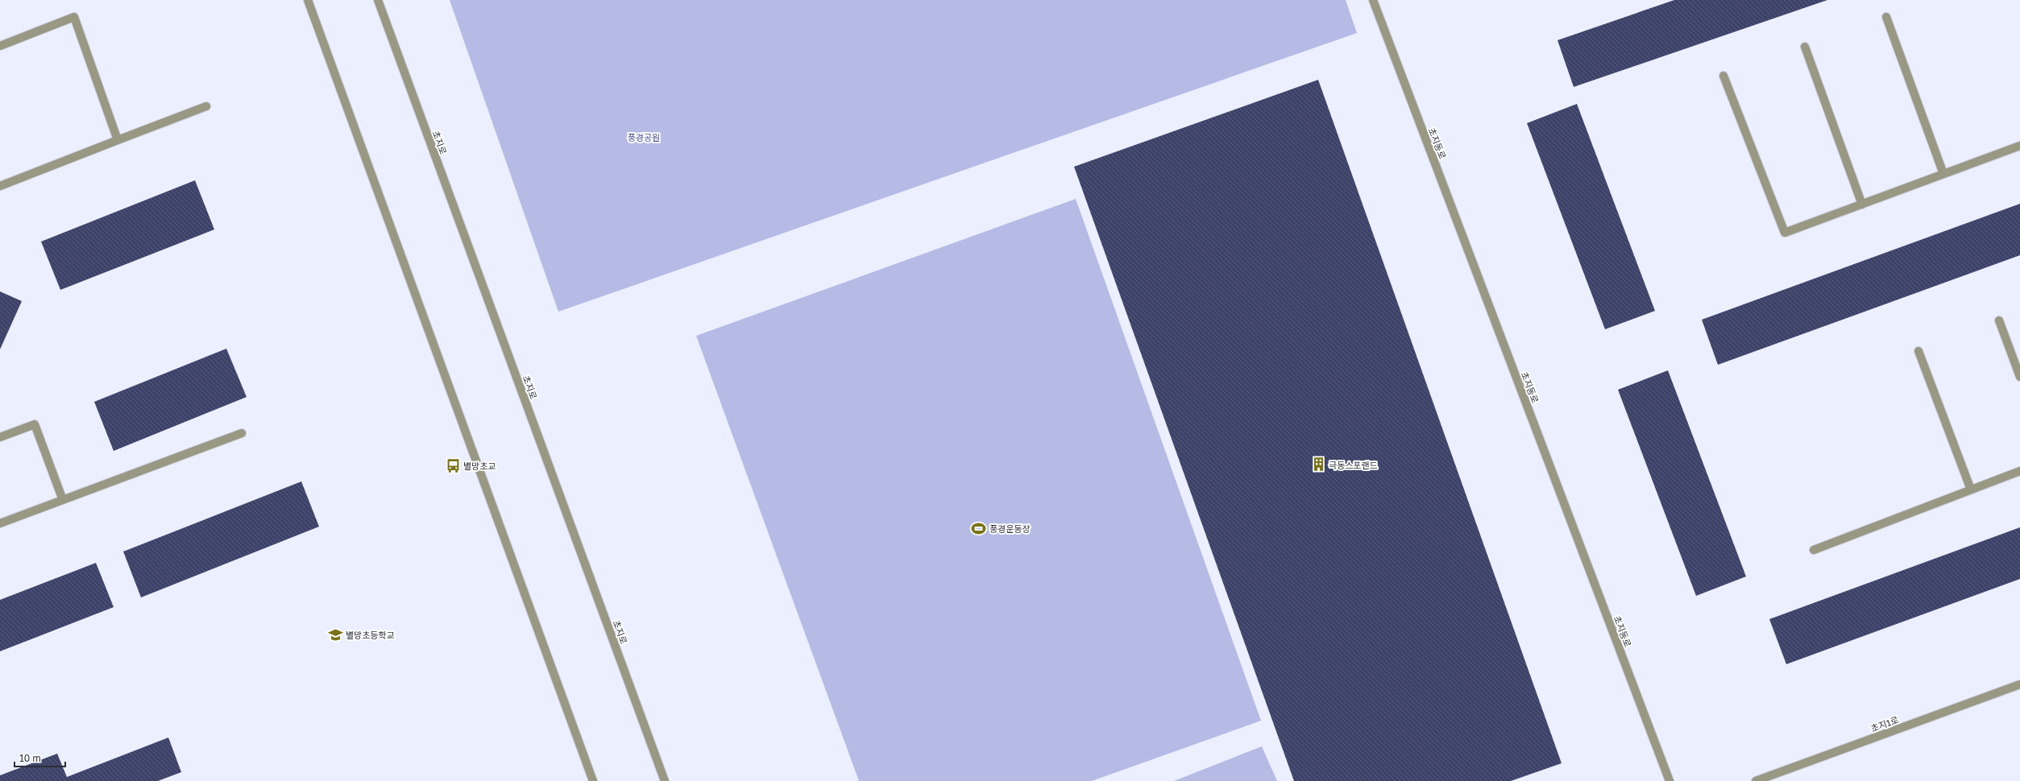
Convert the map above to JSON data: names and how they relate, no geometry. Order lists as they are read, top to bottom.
{
  "streets": {
    "street": ["초지로", "초지동로", "초지1로"]
  },
  "parks": ["풍경공원"],
  "places": {
    "building": ["극동스포랜드"],
    "bus stop": ["별망초교"],
    "sports": ["풍경운동장"],
    "school or university": ["별망초등학교"]
  },
  "scale_bar": "10 m"
}
